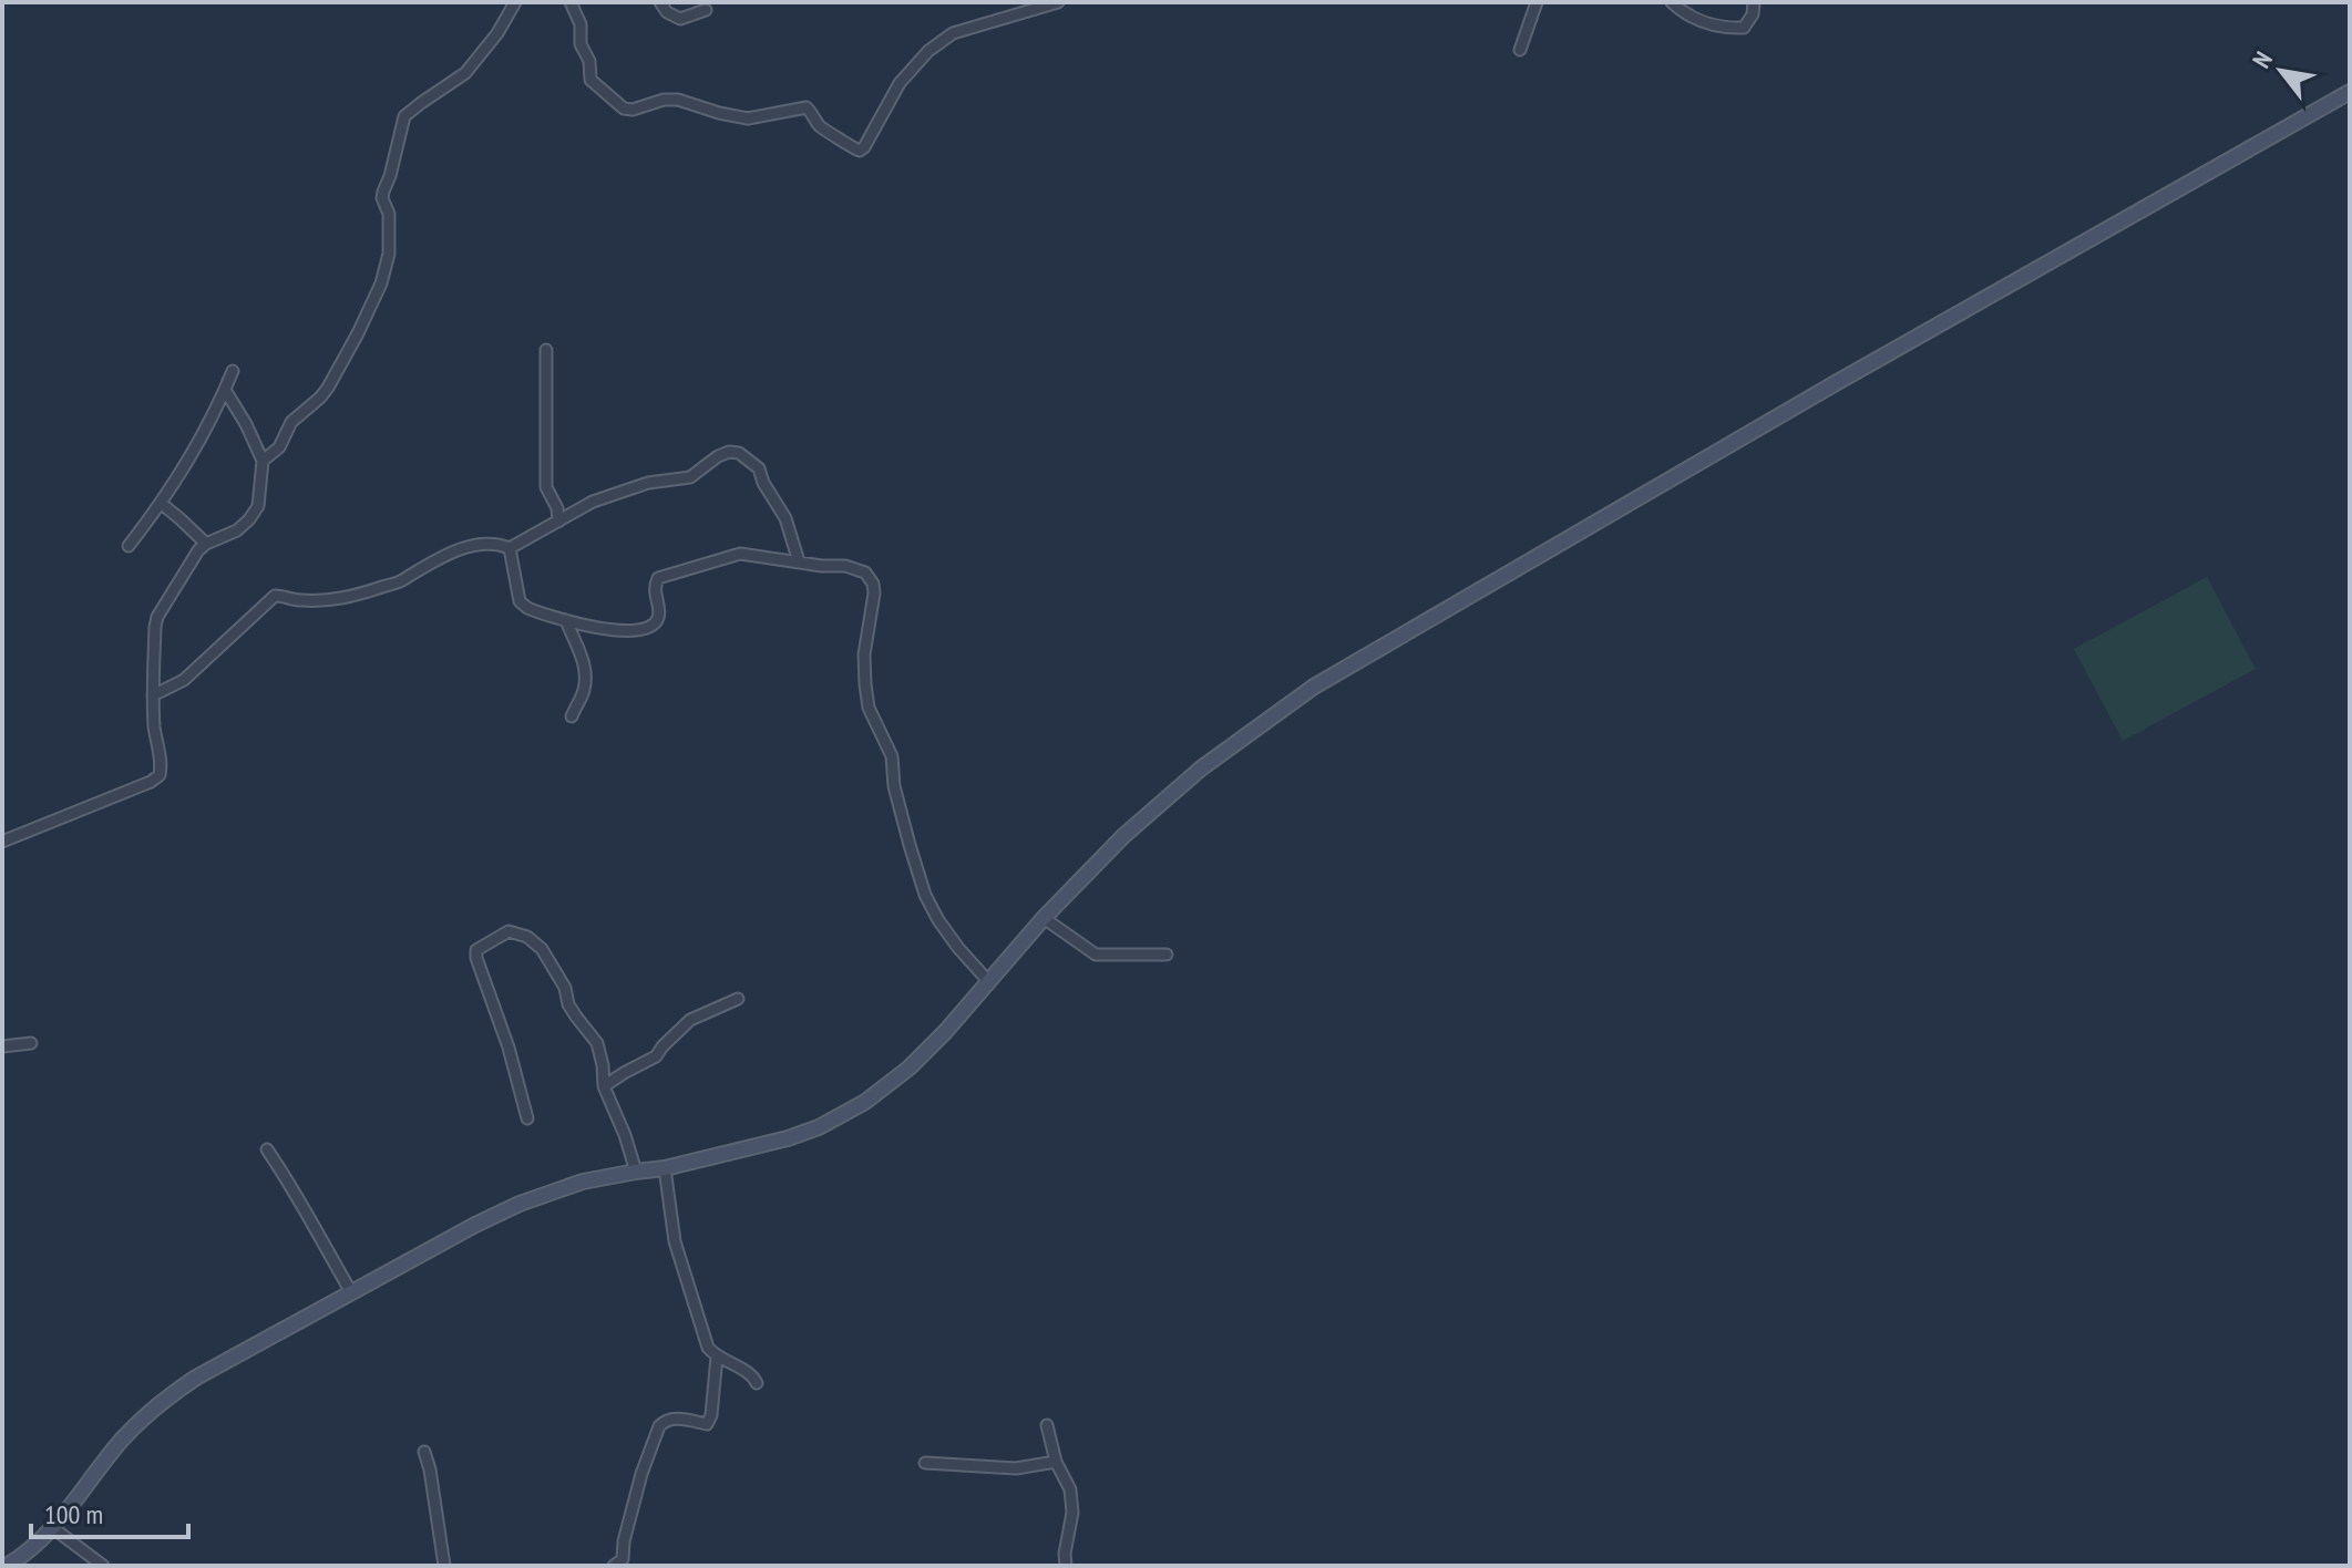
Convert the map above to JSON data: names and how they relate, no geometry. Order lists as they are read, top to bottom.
{
  "scale_bar": "100 m",
  "north": "top left"
}
